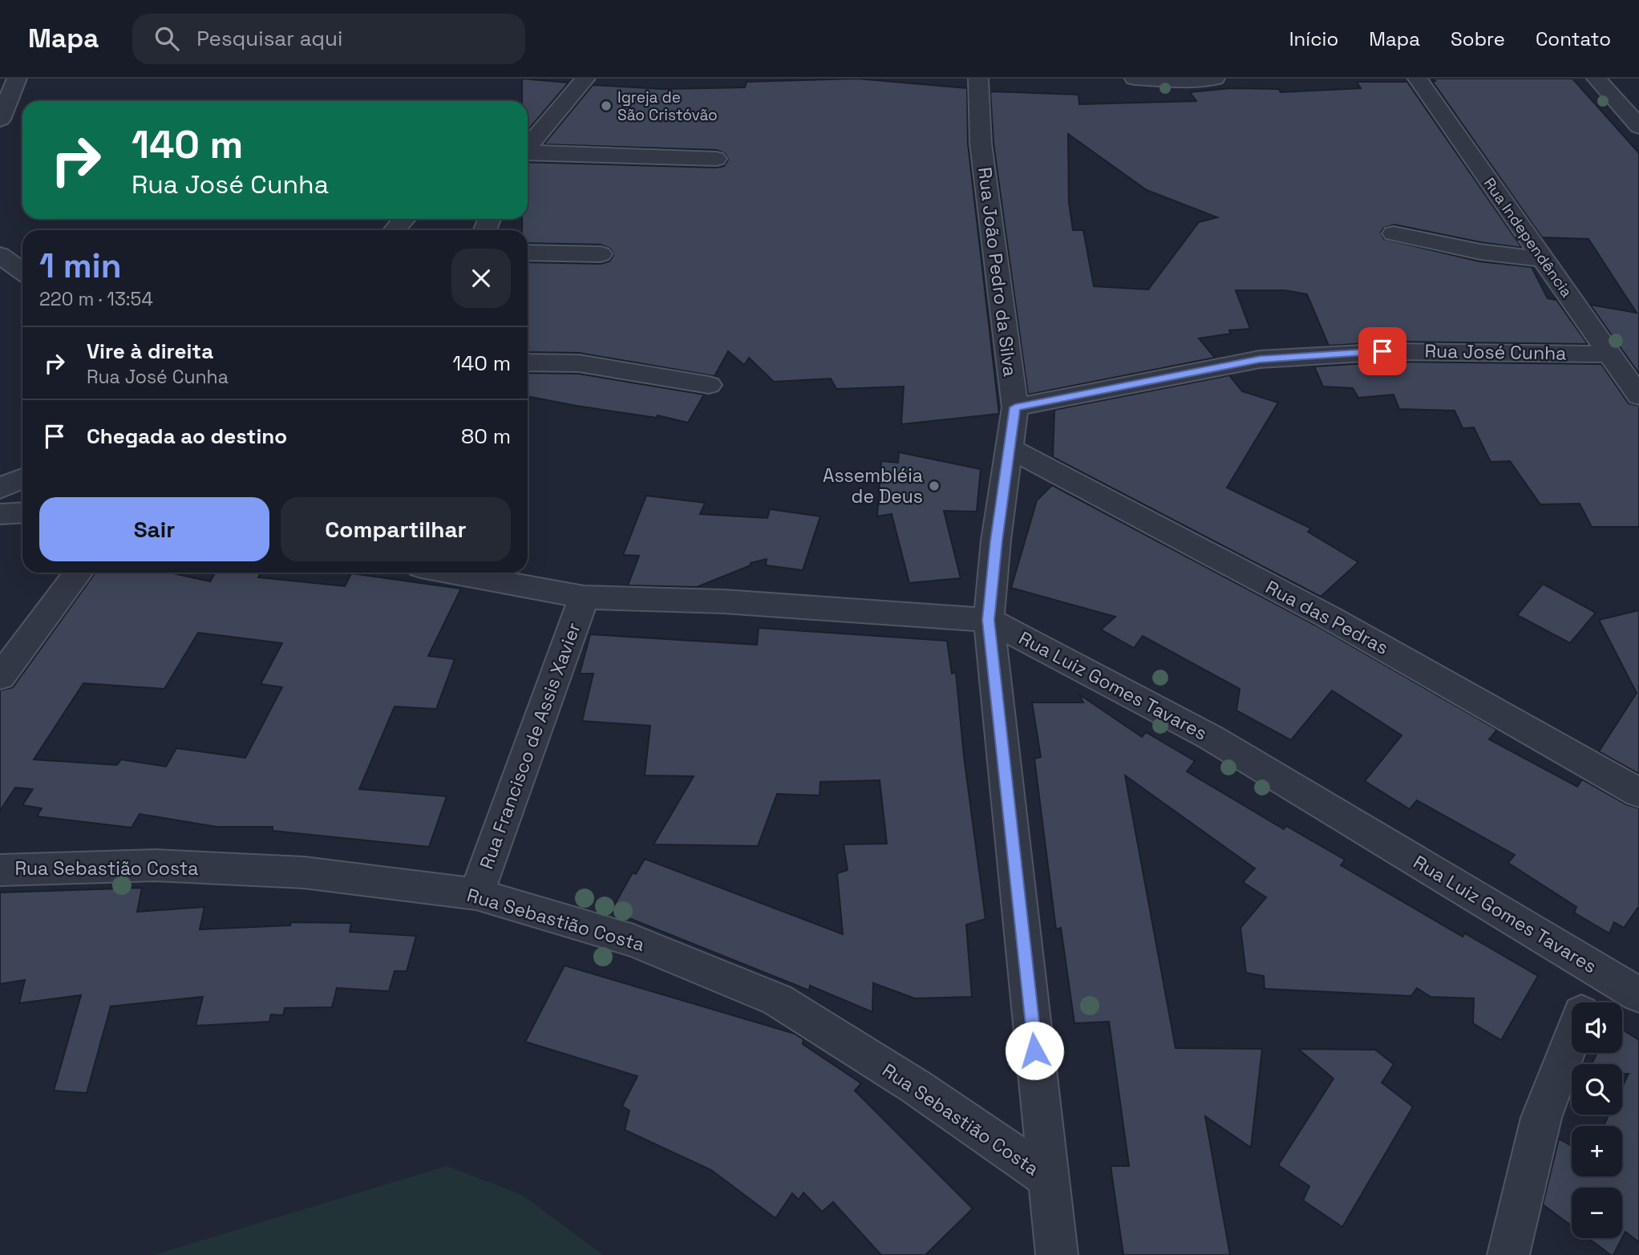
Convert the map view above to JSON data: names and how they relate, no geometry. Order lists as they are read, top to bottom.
{
  "streets": {
    "street": [
      "Rua Independência",
      "Rua João Pedro da Silva",
      "Rua José Cunha",
      "Rua das Pedras",
      "Rua Luiz Gomes Tavares",
      "Rua Francisco de Assis Xavier",
      "Rua Sebastião Costa"
    ]
  },
  "crossings": [
    ["Rua Independência", "Rua José Cunha"],
    ["Rua João Pedro da Silva", "Rua José Cunha"],
    ["Rua João Pedro da Silva", "Rua das Pedras"],
    ["Rua João Pedro da Silva", "Rua Luiz Gomes Tavares"],
    ["Rua João Pedro da Silva", "Rua Sebastião Costa"],
    ["Rua Luiz Gomes Tavares", "Rua Francisco de Assis Xavier"],
    ["Rua Francisco de Assis Xavier", "Rua Sebastião Costa"]
  ],
  "places": ["Igreja de São Cristóvão", "Assembléia de Deus"],
  "page": {
    "header": "Mapa",
    "search": "Pesquisar aqui",
    "nav": [
      "Início",
      "Mapa",
      "Sobre",
      "Contato"
    ],
    "turn": ["140 m", "Rua José Cunha"],
    "heading": ["1 min", "220 m · 13:54"],
    "list": [
      {
        "name": "Vire à direita",
        "note": "Rua José Cunha",
        "value": "140 m"
      },
      {
        "name": "Chegada ao destino",
        "value": "80 m"
      }
    ],
    "buttons": ["Sair", "Compartilhar"],
    "map_buttons": ["+", "−"]
  }
}
